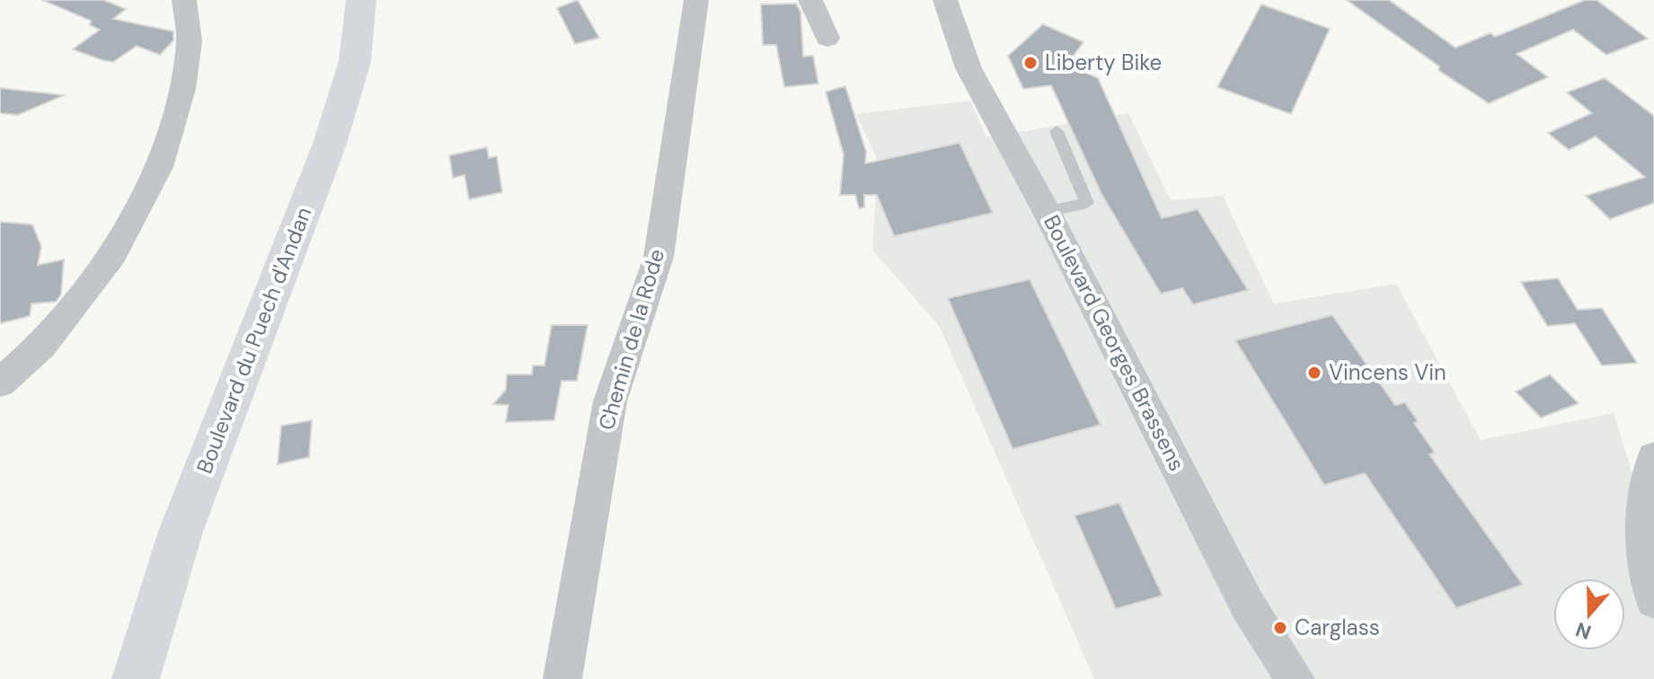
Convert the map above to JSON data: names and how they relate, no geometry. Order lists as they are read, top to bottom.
{
  "streets": {
    "main road": ["Boulevard du Puech d'Andan"],
    "street": ["Chemin de la Rode", "Boulevard Georges Brassens"]
  },
  "places": ["Liberty Bike", "Vincens Vin", "Carglass"],
  "north": "bottom"
}
